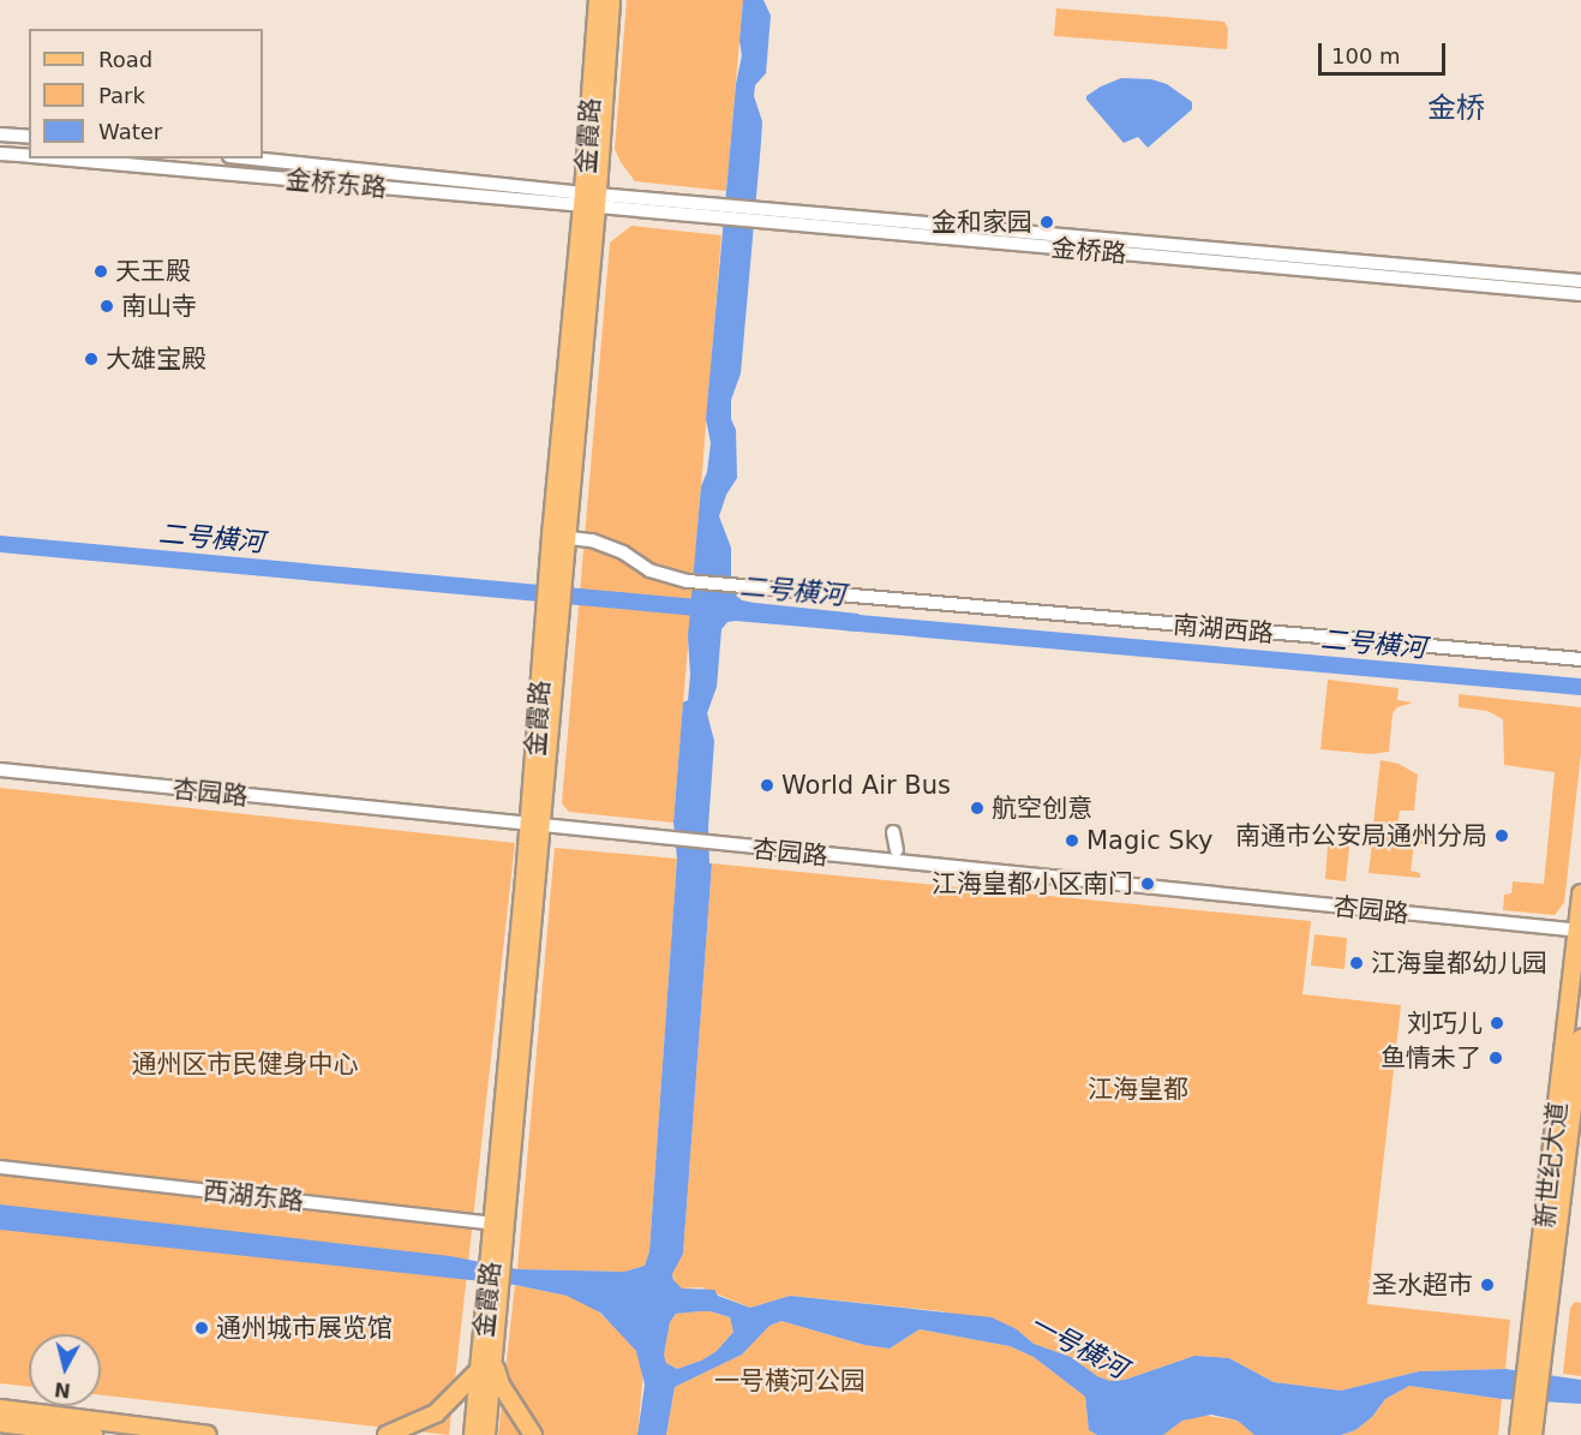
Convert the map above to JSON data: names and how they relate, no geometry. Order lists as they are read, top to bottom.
{
  "streets": {
    "main road": ["金霞路", "新世纪大道"],
    "street": [
      "金桥东路",
      "金桥路",
      "南湖西路",
      "杏园路",
      "西湖东路"
    ]
  },
  "crossings": [
    ["金霞路", "金桥东路"],
    ["金霞路", "金桥路"],
    ["金霞路", "南湖西路"],
    ["金霞路", "杏园路"],
    ["金霞路", "西湖东路"],
    ["金桥东路", "金桥路"],
    ["杏园路", "新世纪大道"]
  ],
  "districts": ["金桥"],
  "water": ["二号横河", "一号横河"],
  "parks": ["通州区市民健身中心", "江海皇都", "一号横河公园"],
  "places": [
    "金和家园",
    "天王殿",
    "南山寺",
    "大雄宝殿",
    "World Air Bus",
    "航空创意",
    "南通市公安局通州分局",
    "Magic Sky",
    "江海皇都小区南门",
    "江海皇都幼儿园",
    "刘巧儿",
    "鱼情未了",
    "圣水超市",
    "通州城市展览馆"
  ],
  "legend": ["Road", "Park", "Water"],
  "scale_bar": "100 m",
  "north": "bottom"
}
